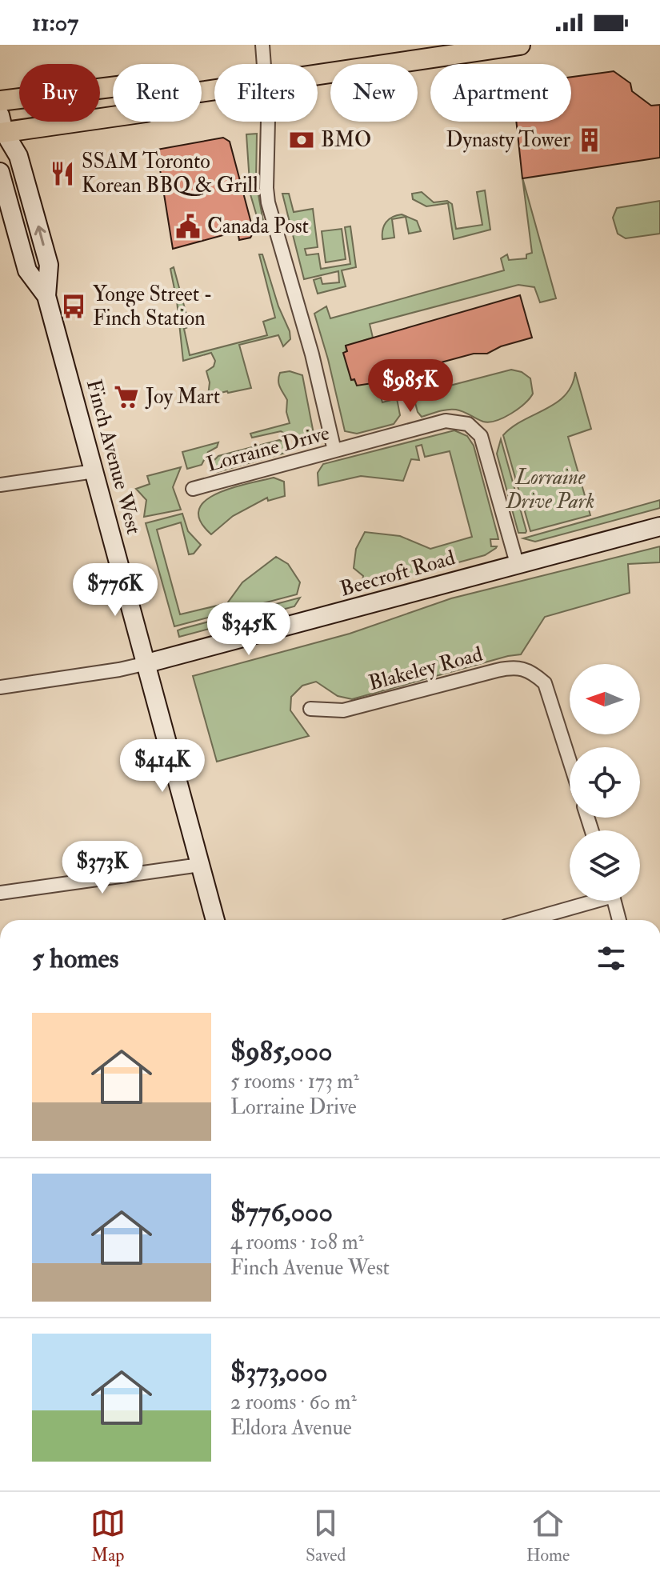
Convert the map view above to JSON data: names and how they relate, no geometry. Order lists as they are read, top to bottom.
{
  "streets": {
    "main road": ["Finch Avenue West", "Beecroft Road"],
    "street": ["Lorraine Drive", "Blakeley Road"]
  },
  "crossings": [
    ["Lorraine Drive", "Beecroft Road"],
    ["Finch Avenue West", "Beecroft Road"]
  ],
  "parks": ["Lorraine Drive Park"],
  "places": {
    "bank": ["BMO"],
    "building": ["Dynasty Tower"],
    "restaurant": ["SSAM Toronto Korean BBQ & Grill"],
    "public building": ["Canada Post"],
    "bus stop": ["Yonge Street - Finch Station"],
    "supermarket": ["Joy Mart"]
  },
  "north": "left",
  "page": {
    "status": "11:07",
    "chip": [
      "Buy",
      "Rent",
      "Filters",
      "New",
      "Apartment"
    ],
    "price": [
      "$985K",
      "$776K",
      "$345K",
      "$414K",
      "$373K"
    ],
    "heading": "5 homes",
    "list": [
      {
        "name": "$985,000",
        "note": "5 rooms · 173 m² · Lorraine Drive"
      },
      {
        "name": "$776,000",
        "note": "4 rooms · 108 m² · Finch Avenue West"
      },
      {
        "name": "$373,000",
        "note": "2 rooms · 60 m² · Eldora Avenue"
      }
    ],
    "tabs": ["Map", "Saved", "Home"]
  }
}
